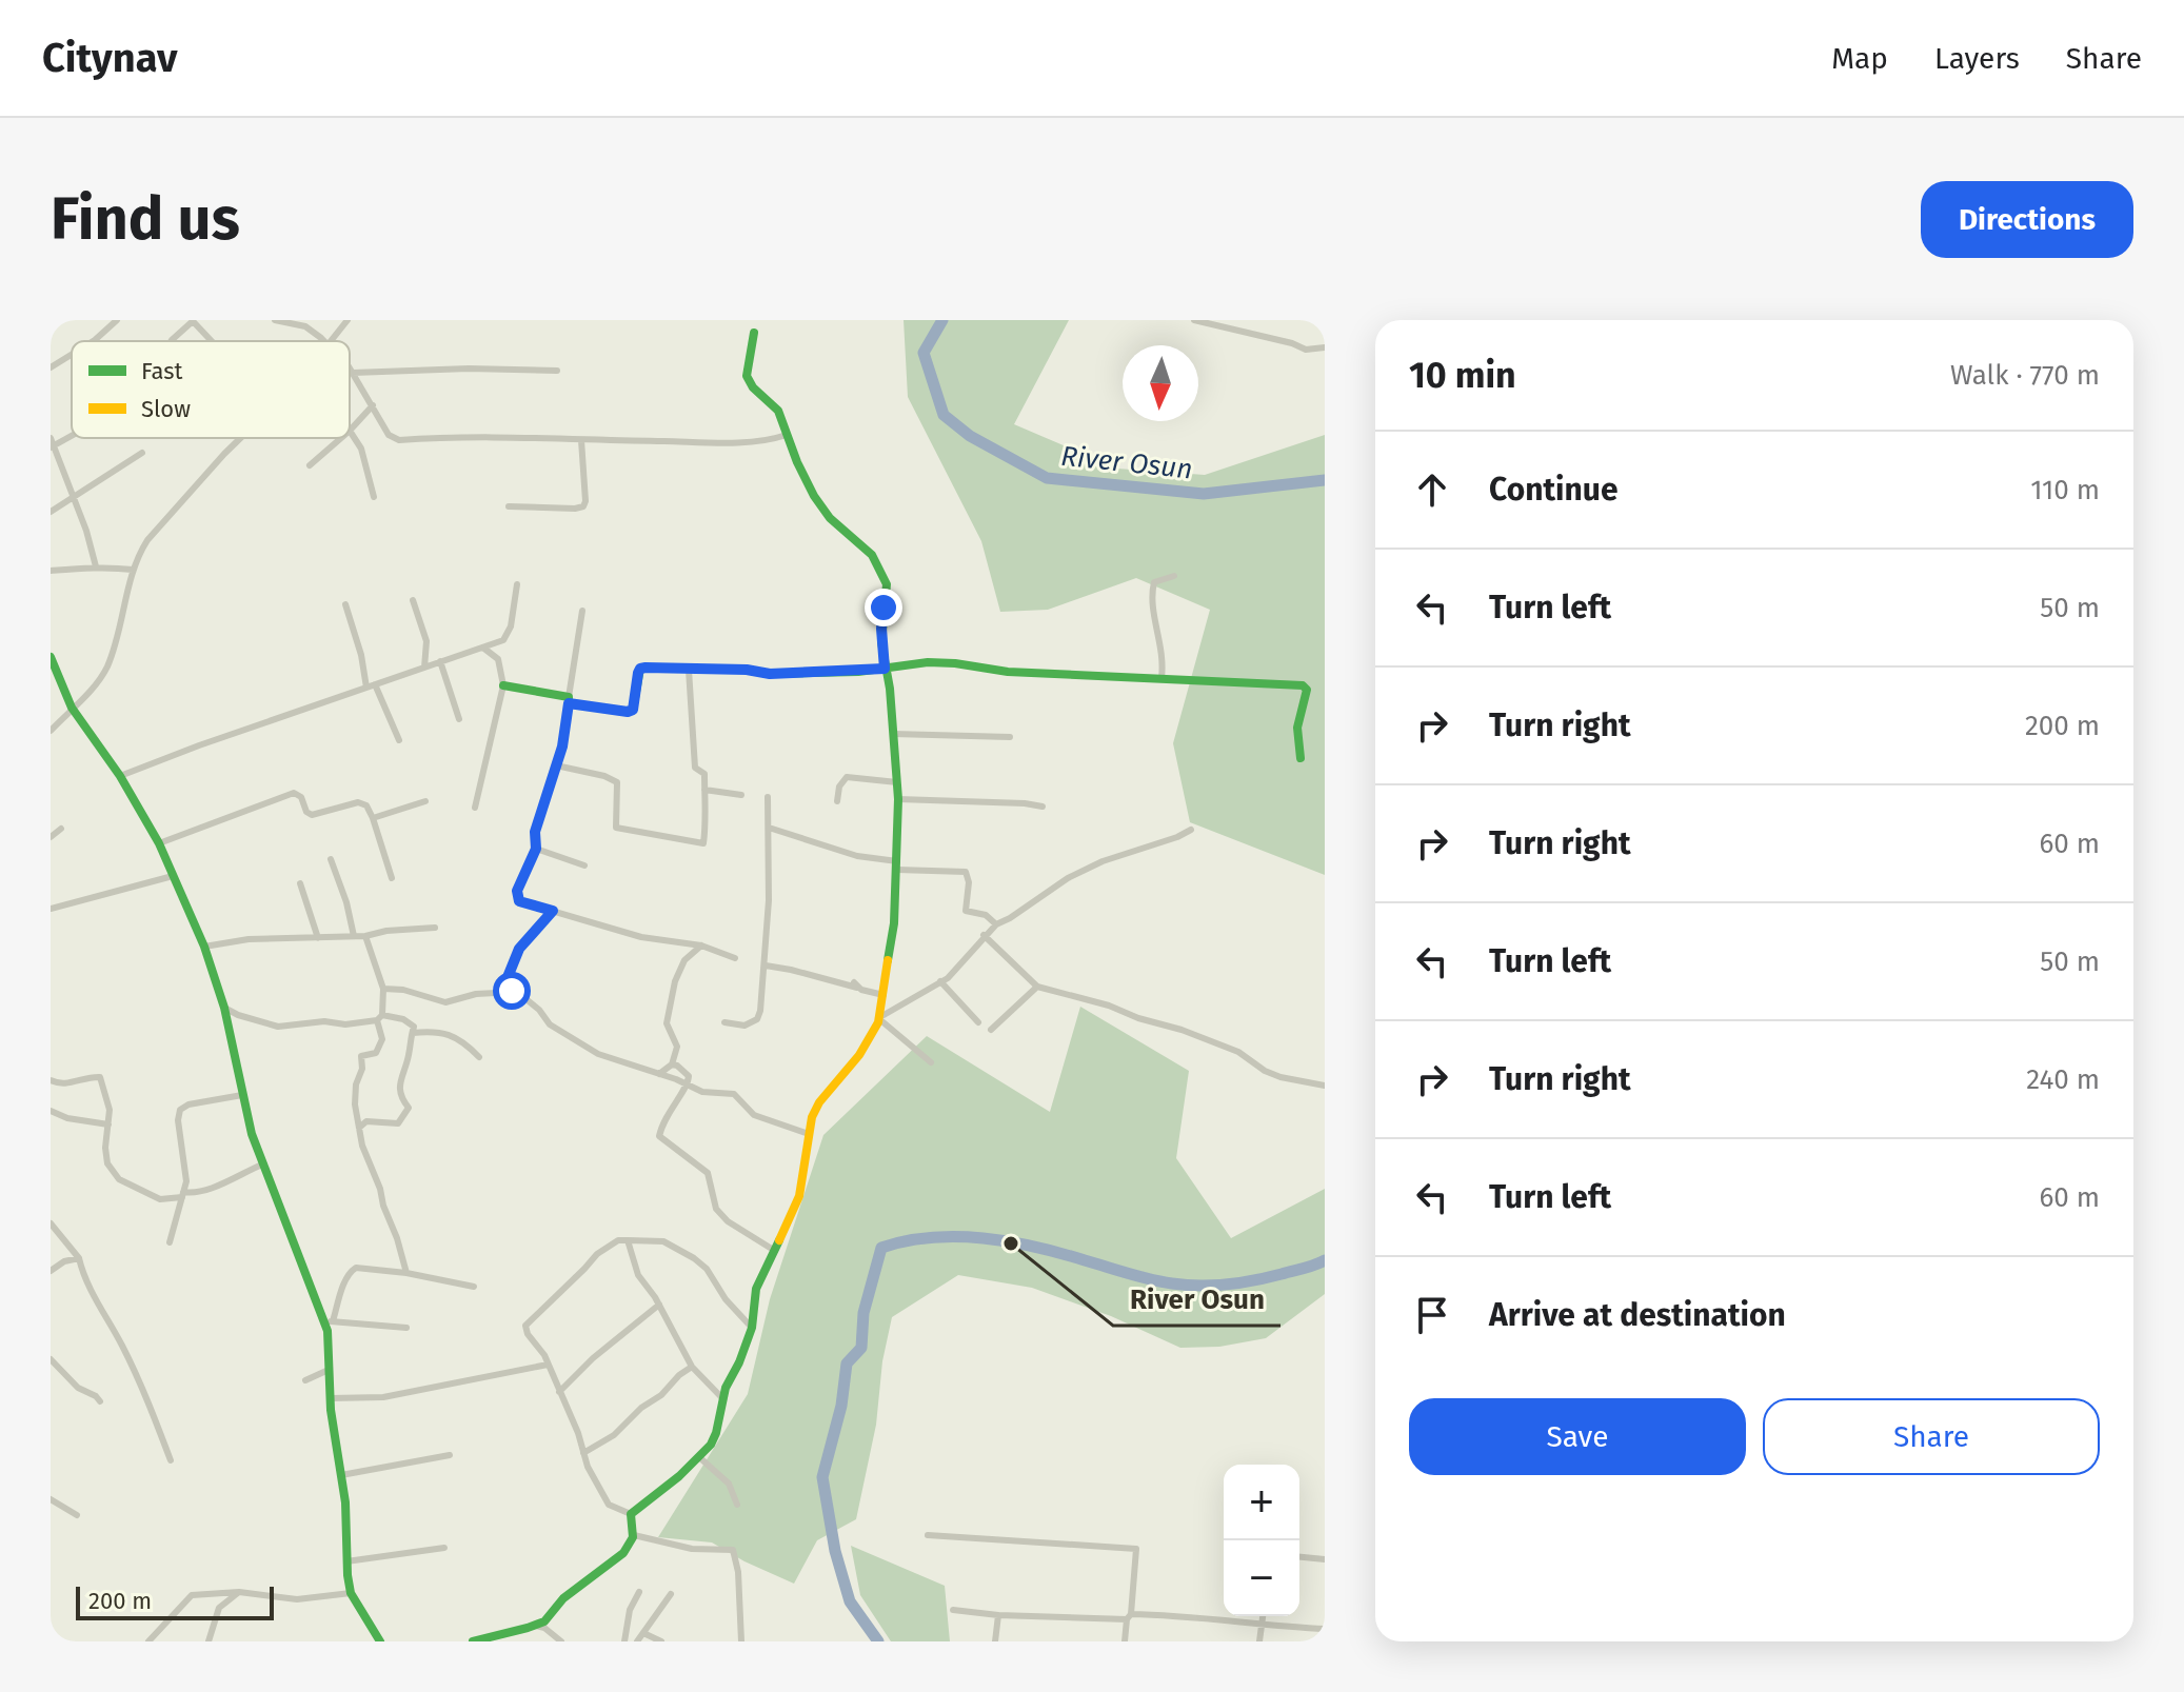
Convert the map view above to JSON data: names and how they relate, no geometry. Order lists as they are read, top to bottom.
{
  "water": ["River Osun"],
  "places": ["River Osun"],
  "legend": ["Fast", "Slow"],
  "scale_bar": "200 m",
  "north": "bottom",
  "page": {
    "header": "Citynav",
    "nav": ["Map", "Layers", "Share"],
    "buttons": [
      "Directions",
      ["Save", "Share"]
    ],
    "title": "Find us",
    "heading": ["10 min", "Walk · 770 m"],
    "list": [
      ["Continue", "110 m"],
      ["Turn left", "50 m"],
      ["Turn right", "200 m"],
      ["Turn right", "60 m"],
      ["Turn left", "50 m"],
      ["Turn right", "240 m"],
      ["Turn left", "60 m"],
      "Arrive at destination"
    ],
    "map_buttons": ["+", "−"],
    "scale": "200 m"
  }
}
